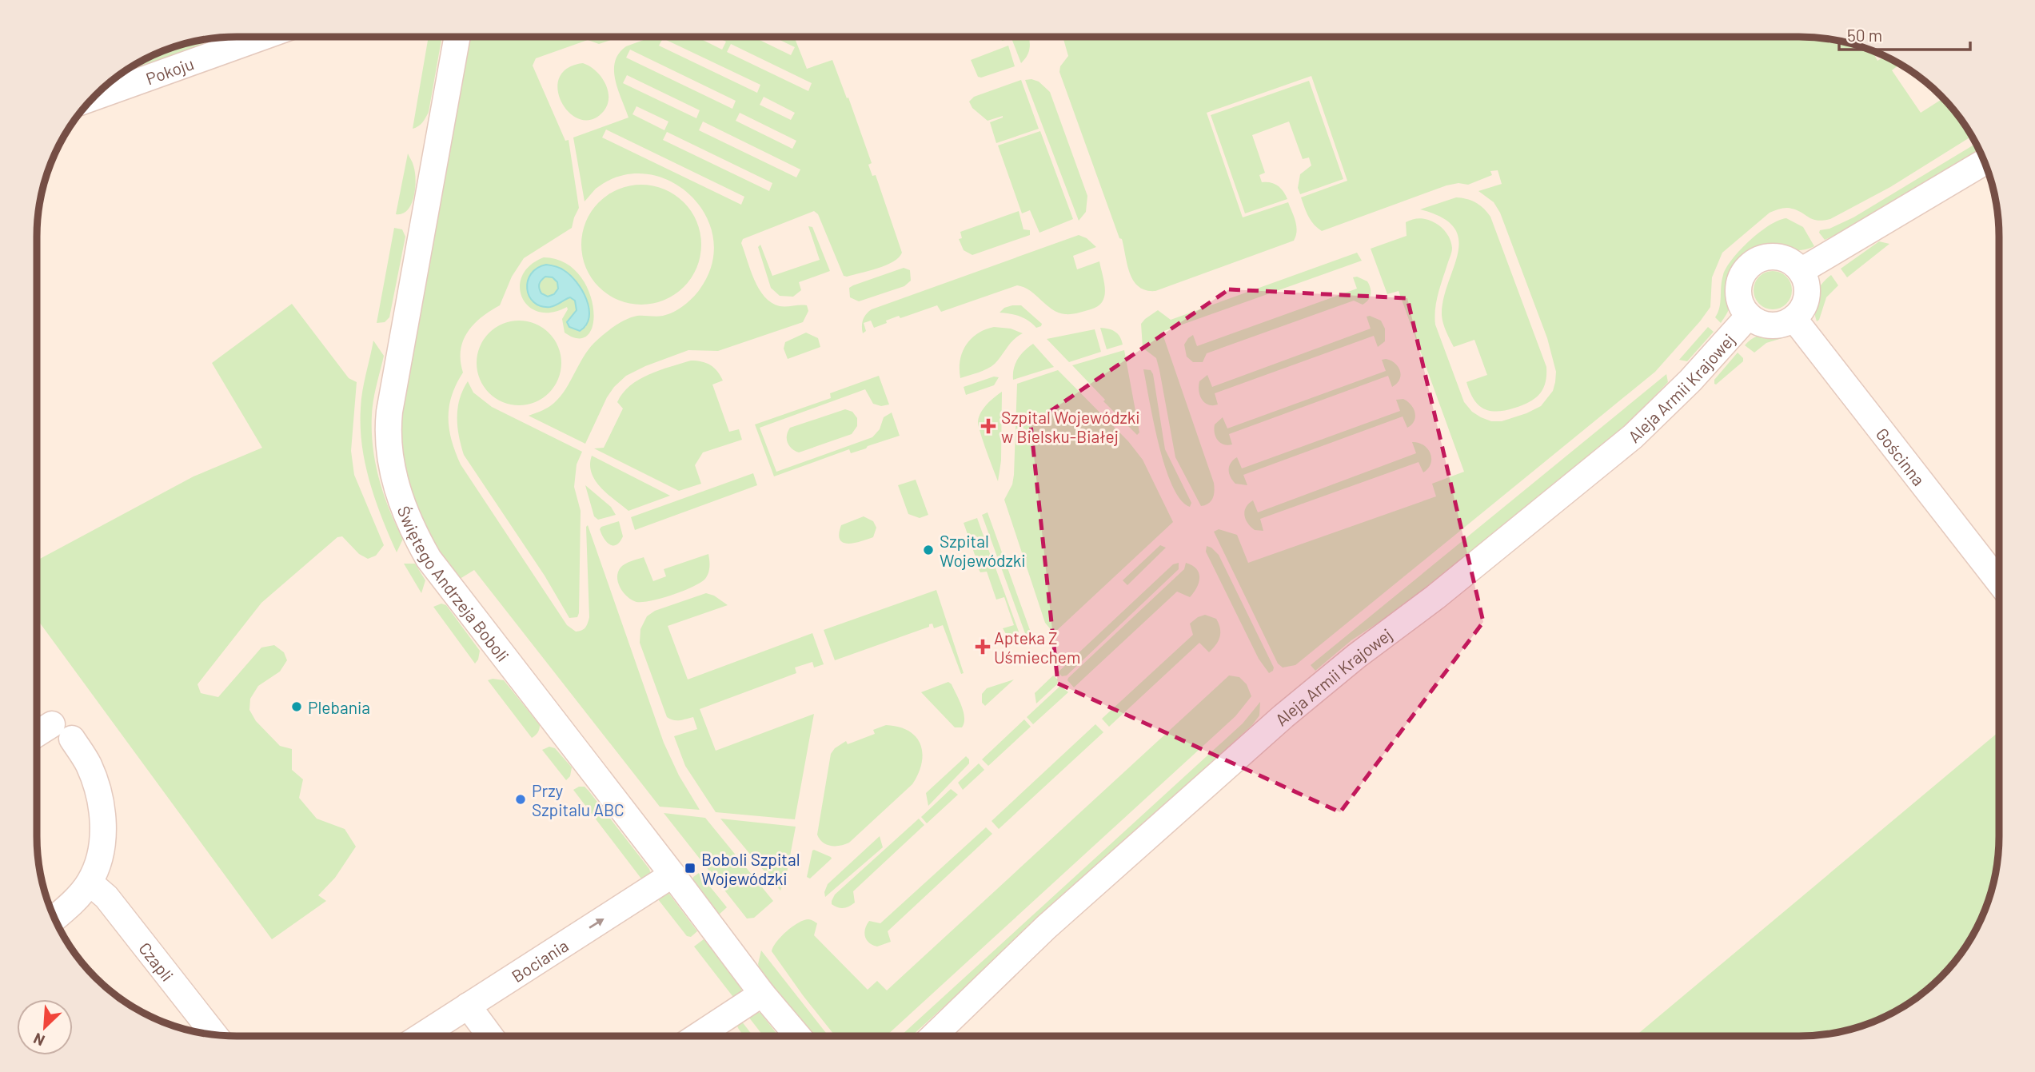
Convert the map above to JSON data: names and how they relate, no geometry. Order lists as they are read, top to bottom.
{
  "streets": {
    "street": [
      "Pokoju",
      "Aleja Armii Krajowej",
      "Gościnna",
      "Świętego Andrzeja Boboli",
      "Czapli",
      "Bociania"
    ]
  },
  "crossings": [
    ["Aleja Armii Krajowej", "Gościnna"],
    ["Świętego Andrzeja Boboli", "Bociania"]
  ],
  "one_way": ["Bociania"],
  "places": {
    "health": ["Szpital Wojewódzki w Bielsku-Białej", "Apteka Z Uśmiechem"],
    "other": ["Szpital Wojewódzki", "Plebania", "Przy Szpitalu ABC"],
    "transit": ["Boboli Szpital Wojewódzki"]
  },
  "scale_bar": "50 m",
  "north": "bottom left"
}
